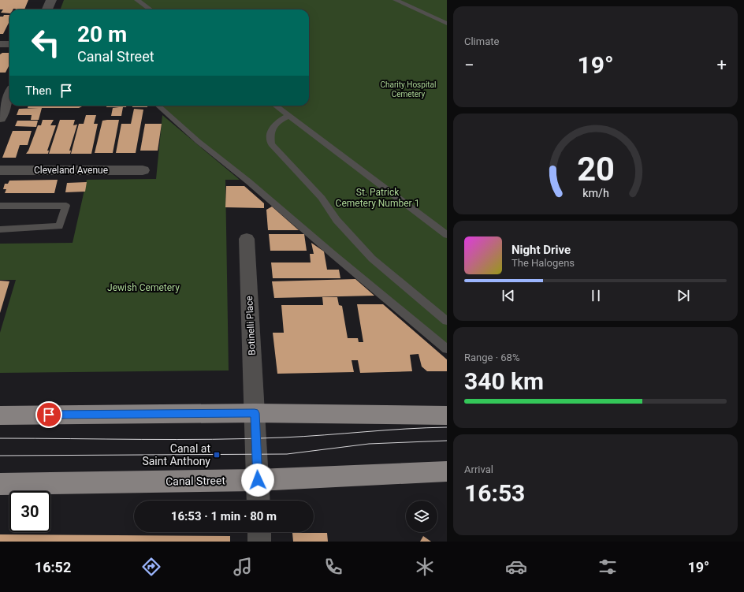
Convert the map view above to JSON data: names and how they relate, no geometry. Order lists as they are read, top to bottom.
{
  "streets": {
    "main road": ["Canal Street"],
    "street": ["Cleveland Avenue", "Botinelli Place"]
  },
  "crossings": [
    ["Botinelli Place", "Canal Street"]
  ],
  "parks": ["Charity Hospital Cemetery", "St. Patrick Cemetery Number 1", "Jewish Cemetery"],
  "places": {
    "transit": ["Canal at Saint Anthony"]
  },
  "page": {
    "tile": [
      "Climate",
      ["Range · 68%", "340 km"],
      ["Arrival", "16:53"]
    ],
    "turn": ["20 m", "Canal Street"],
    "heat": ["−", "19°", "+"],
    "then": "Then",
    "song": ["Night Drive", "The Halogens"],
    "limit": "30",
    "trip": "16:53 · 1 min · 80 m",
    "tabs": ["16:52", "19°"],
    "gauge": ["20", "km/h"]
  }
}
